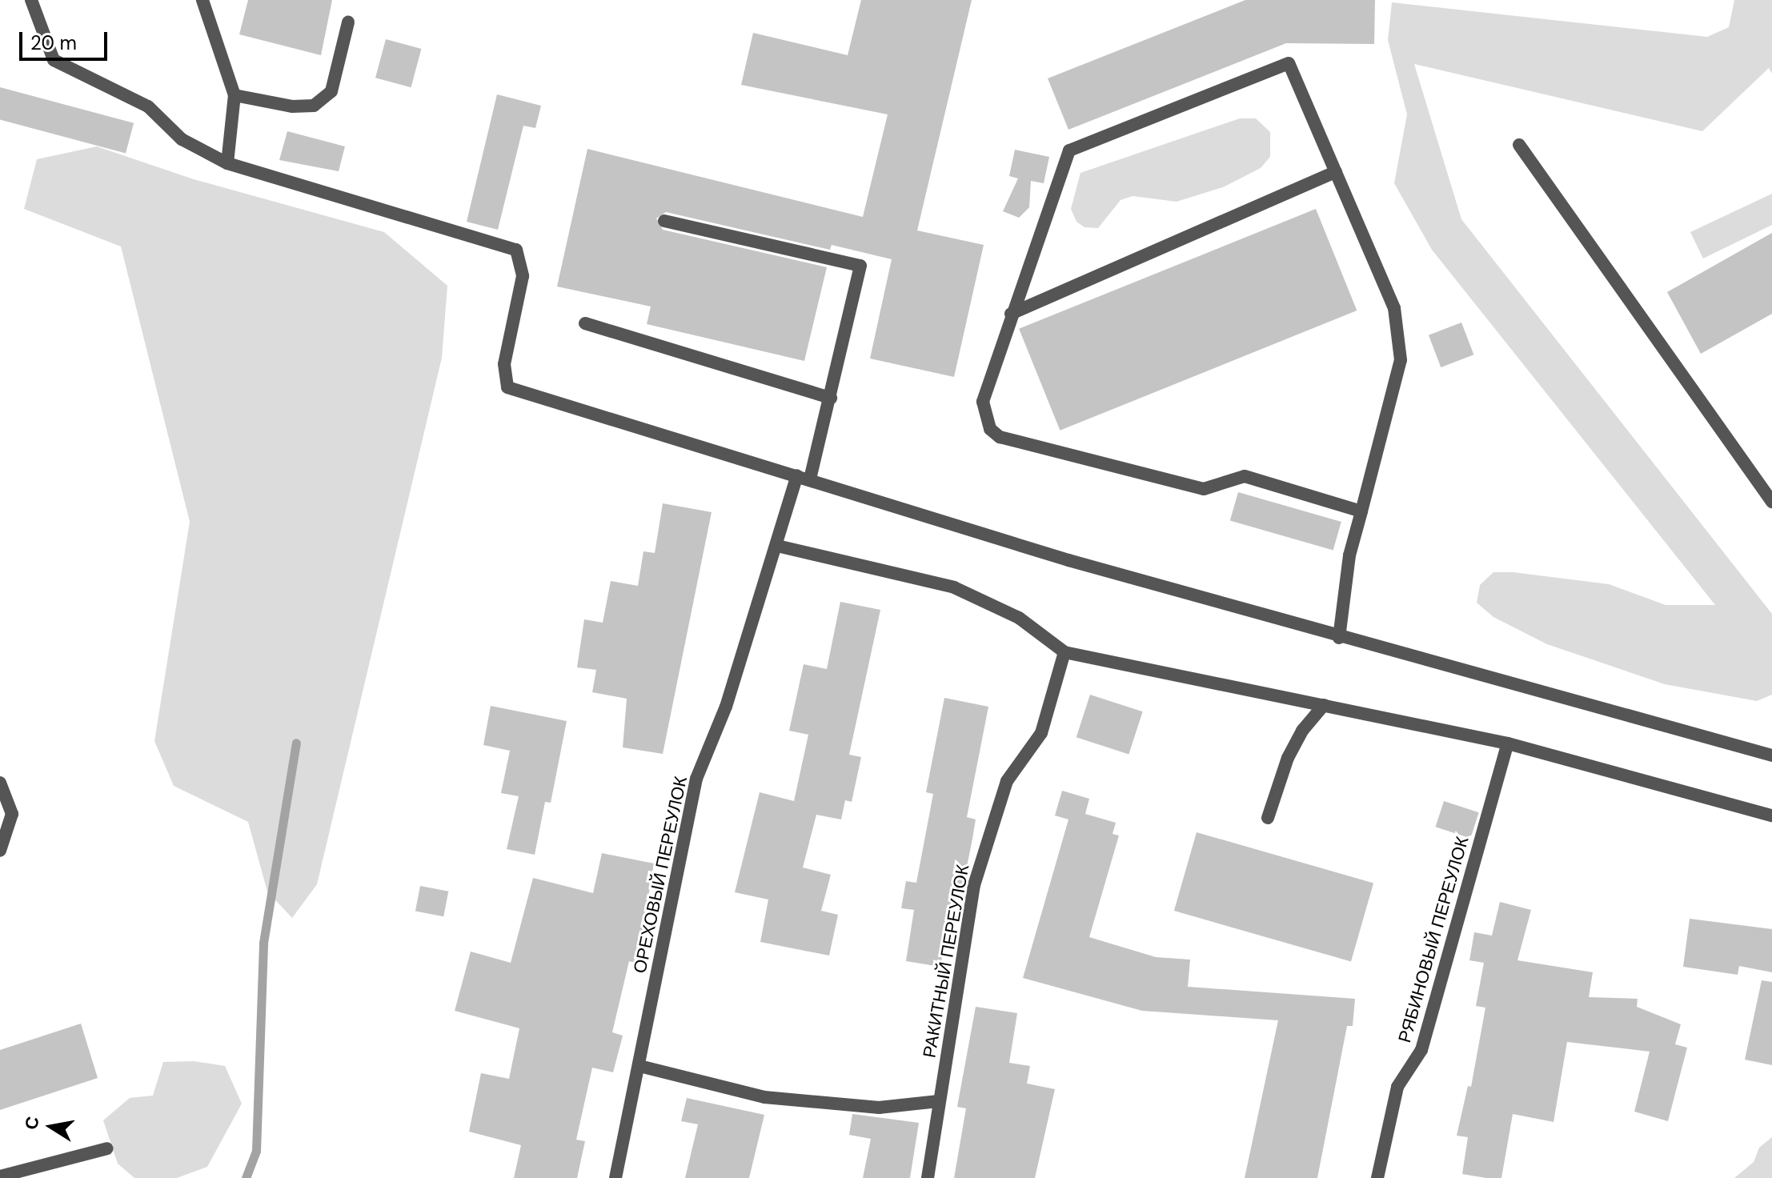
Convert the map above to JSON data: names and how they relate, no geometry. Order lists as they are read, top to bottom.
{
  "streets": {
    "street": ["ОРЕХОВЫЙ ПЕРЕУЛОК", "РЯБИНОВЫЙ ПЕРЕУЛОК", "РАКИТНЫЙ ПЕРЕУЛОК"]
  },
  "scale_bar": "20 m",
  "north": "left"
}
